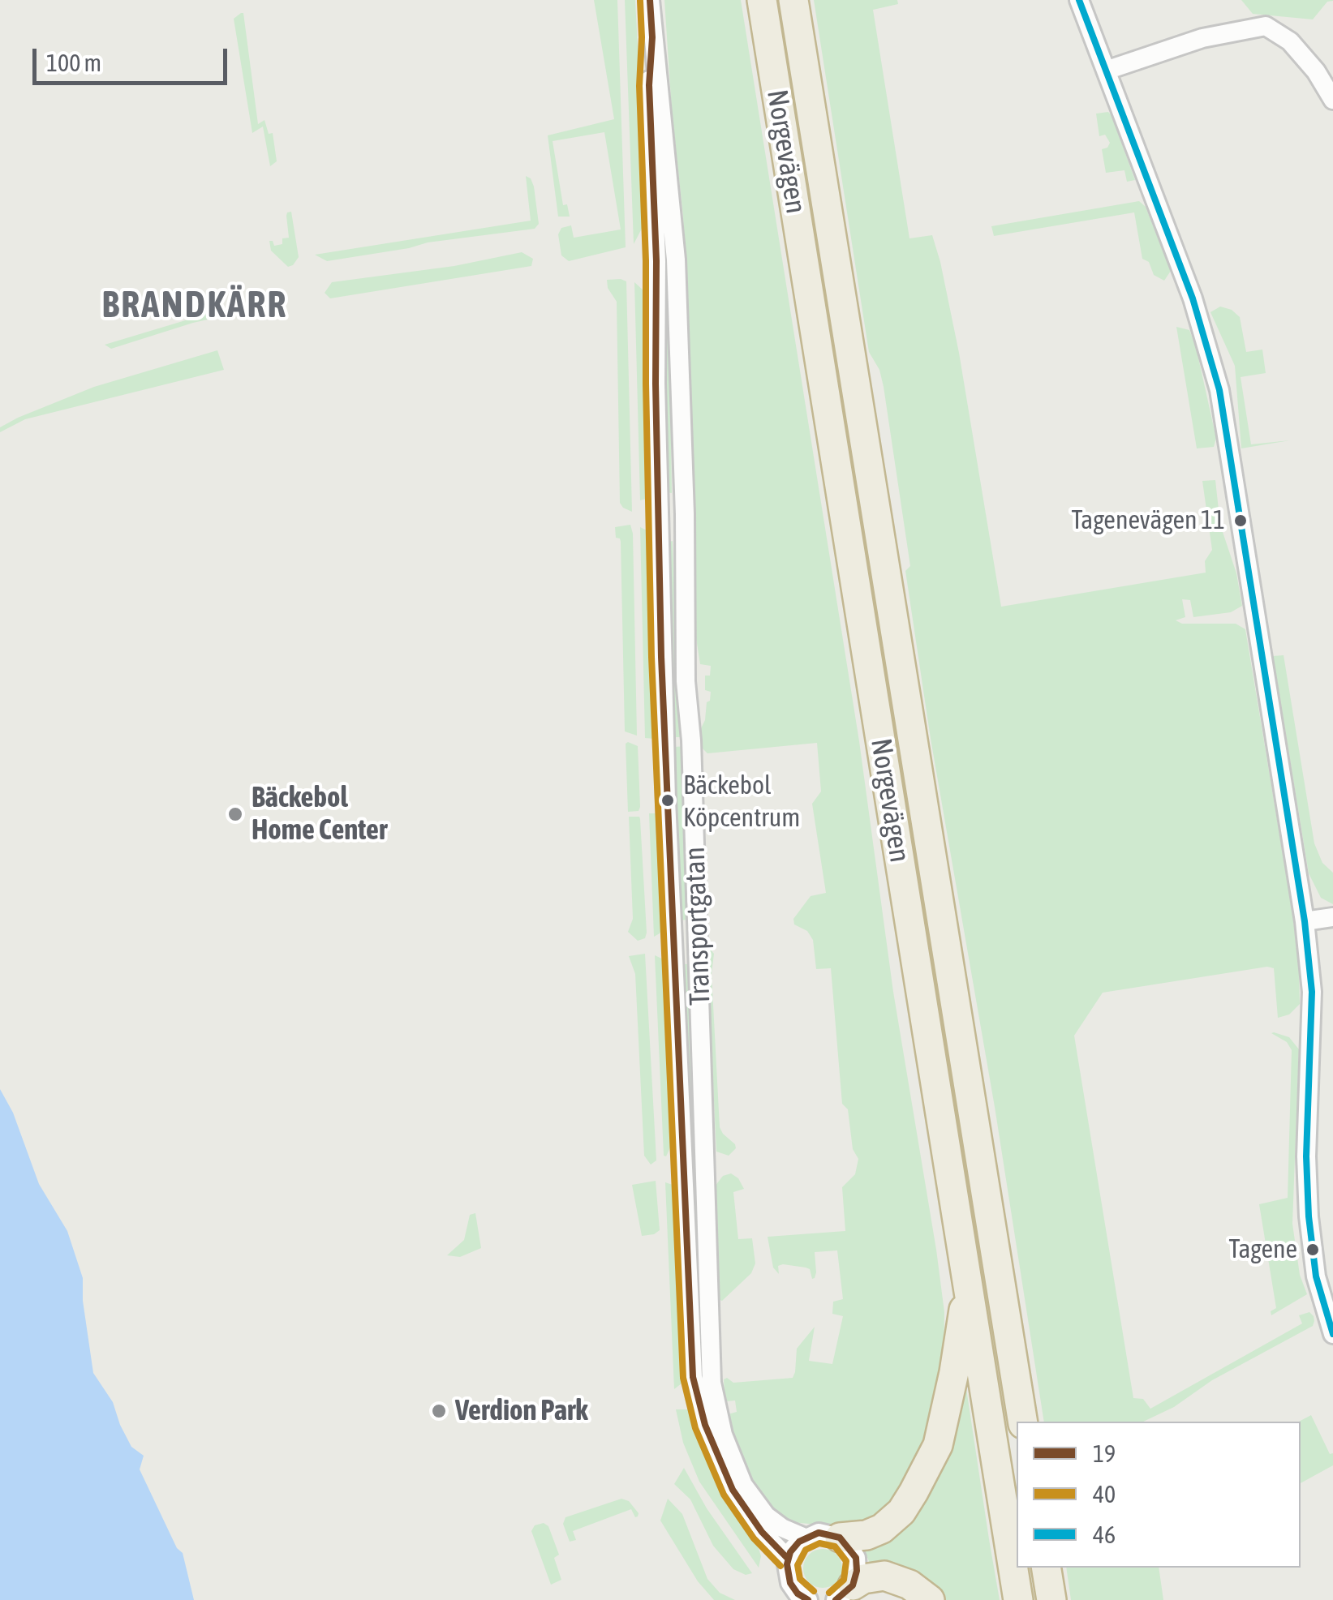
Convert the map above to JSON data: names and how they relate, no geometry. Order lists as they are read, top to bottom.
{
  "streets": {
    "highway": ["Norgevägen"],
    "street": ["Transportgatan"]
  },
  "districts": ["BRANDKÄRR"],
  "places": [
    "Tagenevägen 11",
    "Bäckebol Köpcentrum",
    "Bäckebol Home Center",
    "Tagene",
    "Verdion Park"
  ],
  "lines": ["transit line 19", "transit line 46", "transit line 40"],
  "legend": ["19", "40", "46"],
  "scale_bar": "100 m"
}
